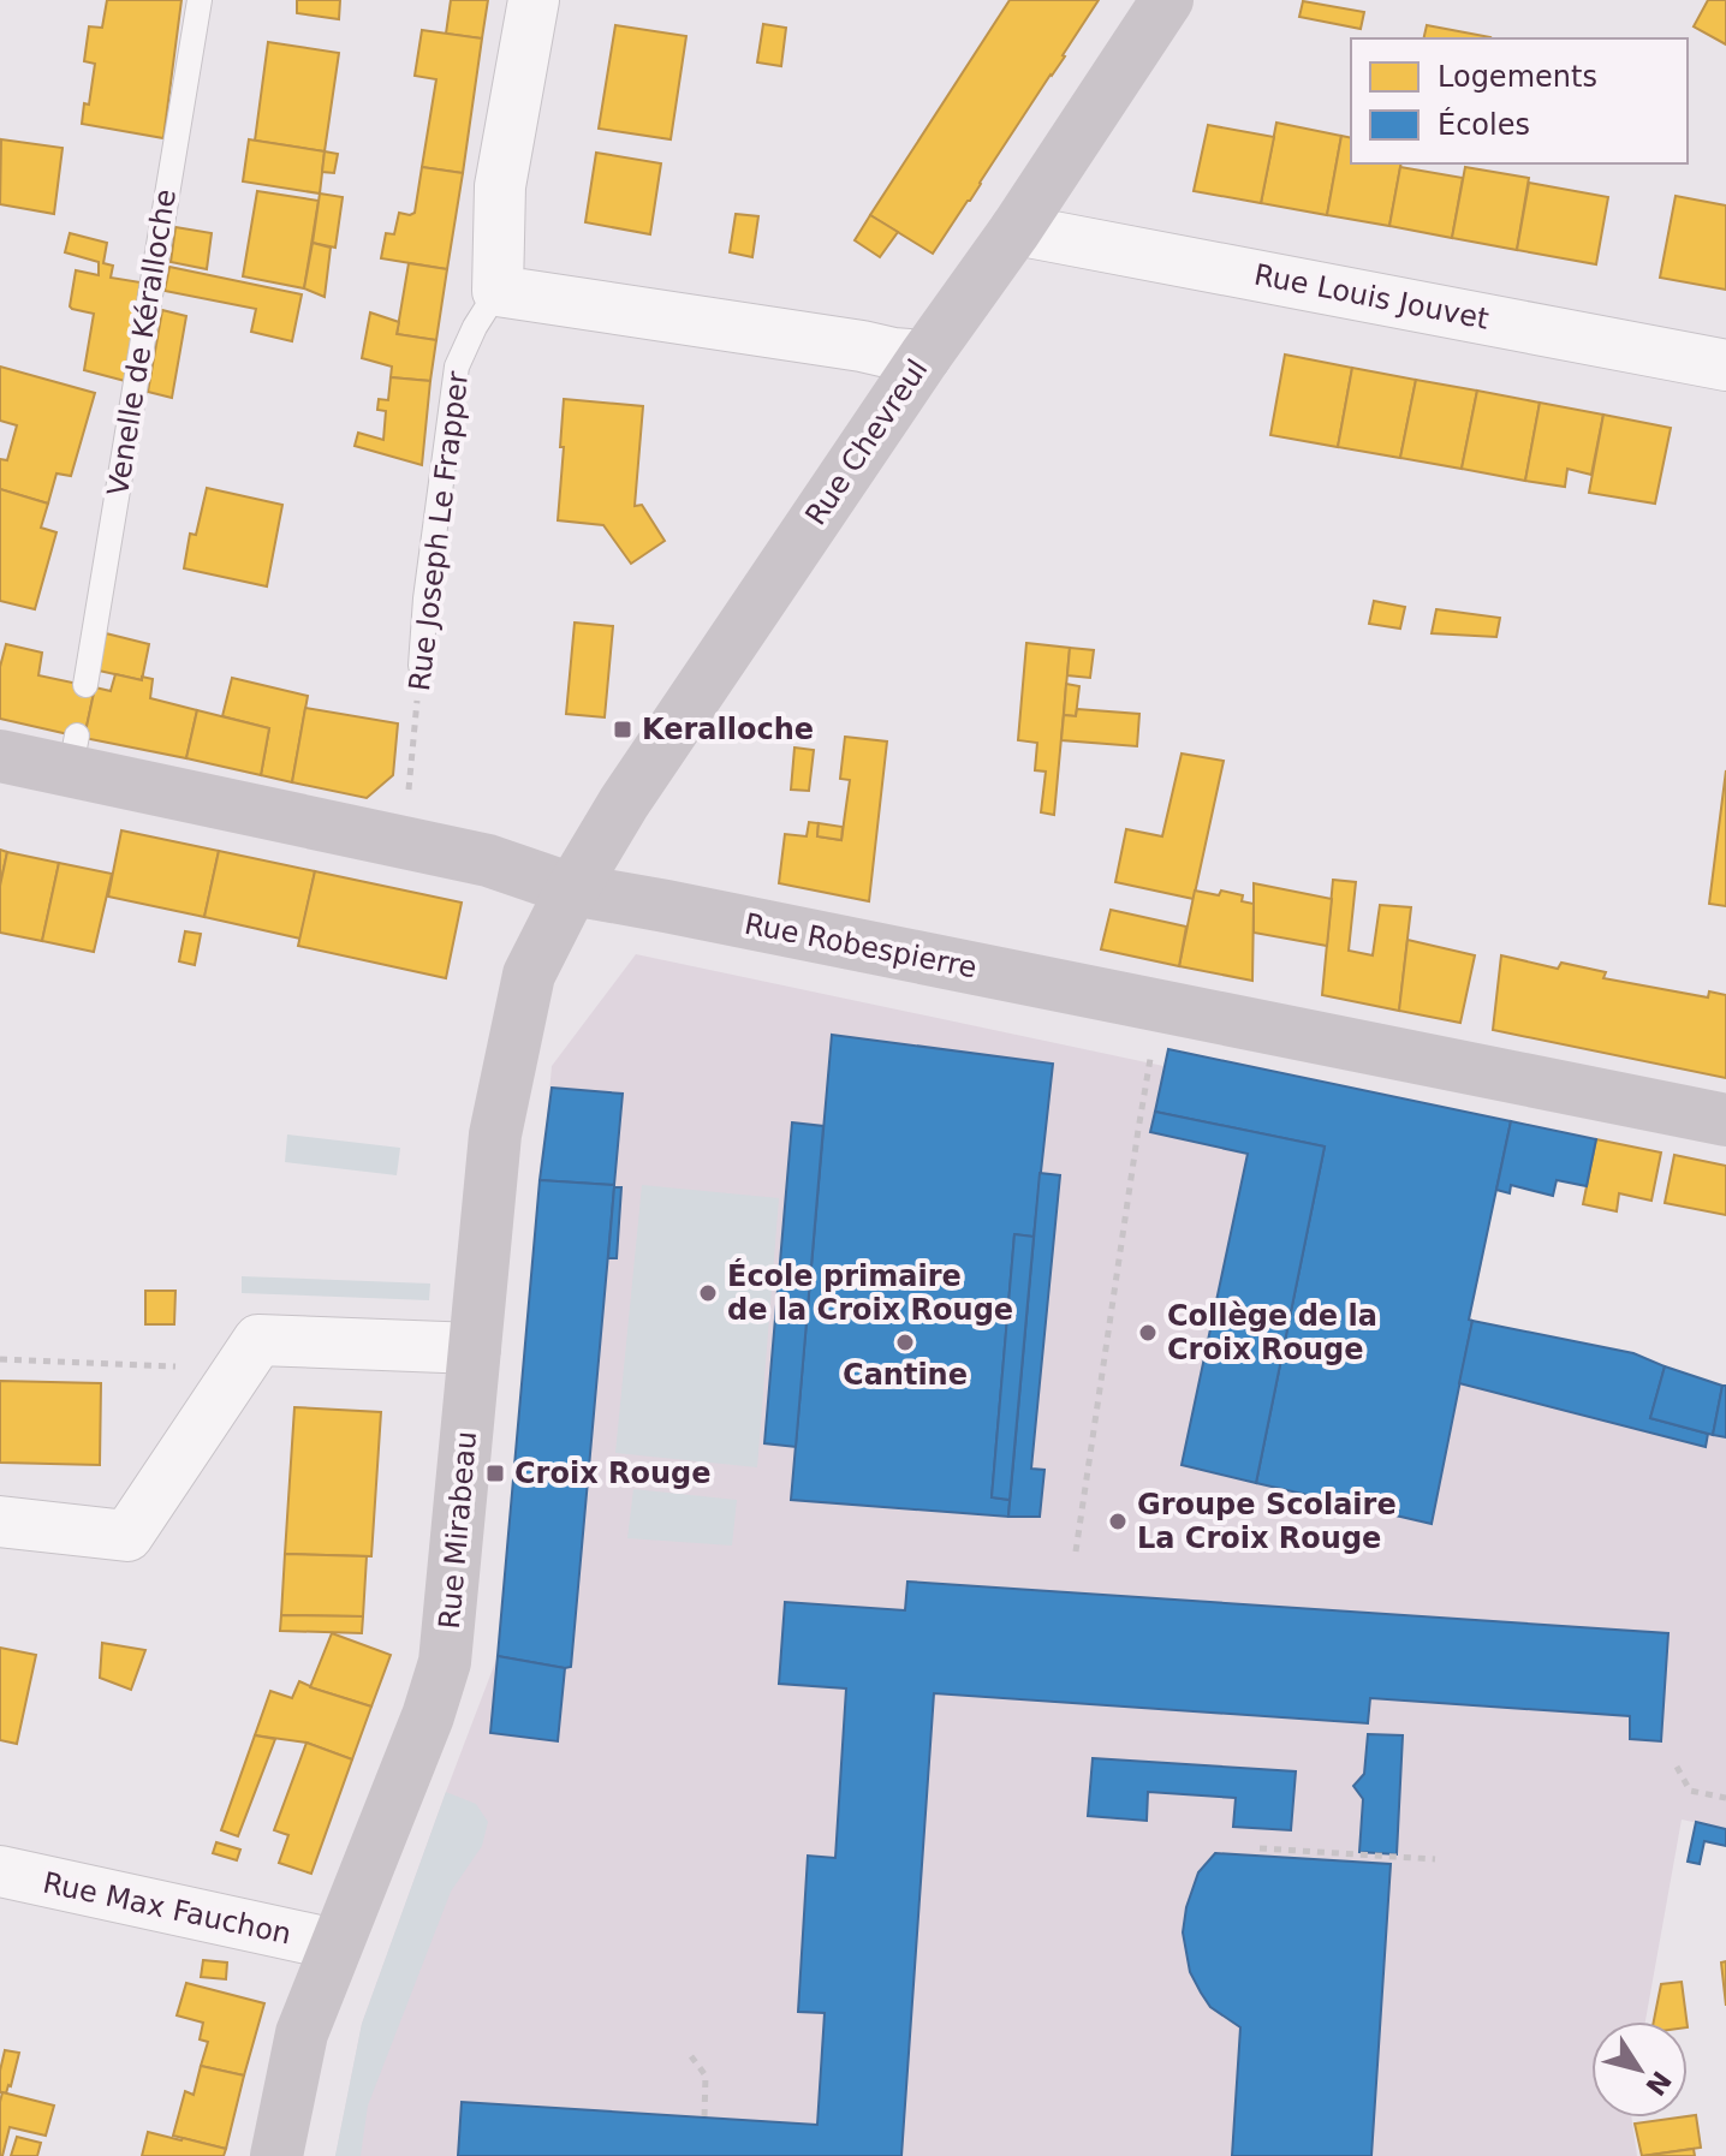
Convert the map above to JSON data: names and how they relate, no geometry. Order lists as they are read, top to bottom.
{
  "streets": {
    "street": [
      "Rue Louis Jouvet",
      "Rue Chevreul",
      "Rue Robespierre",
      "Rue Mirabeau",
      "Rue Max Fauchon"
    ],
    "lane": ["Venelle de Kéralloche", "Rue Joseph Le Frapper"]
  },
  "crossings": [
    ["Rue Louis Jouvet", "Rue Chevreul"],
    ["Rue Chevreul", "Rue Robespierre"],
    ["Rue Chevreul", "Rue Mirabeau"],
    ["Rue Joseph Le Frapper", "Rue Robespierre"],
    ["Rue Robespierre", "Rue Mirabeau"],
    ["Rue Mirabeau", "Rue Max Fauchon"]
  ],
  "places": {
    "transit": ["Keralloche", "Croix Rouge"],
    "other": [
      "École primaire de la Croix Rouge",
      "Collège de la Croix Rouge",
      "Cantine",
      "Groupe Scolaire La Croix Rouge"
    ]
  },
  "legend": ["Logements", "Écoles"],
  "north": "bottom right"
}
